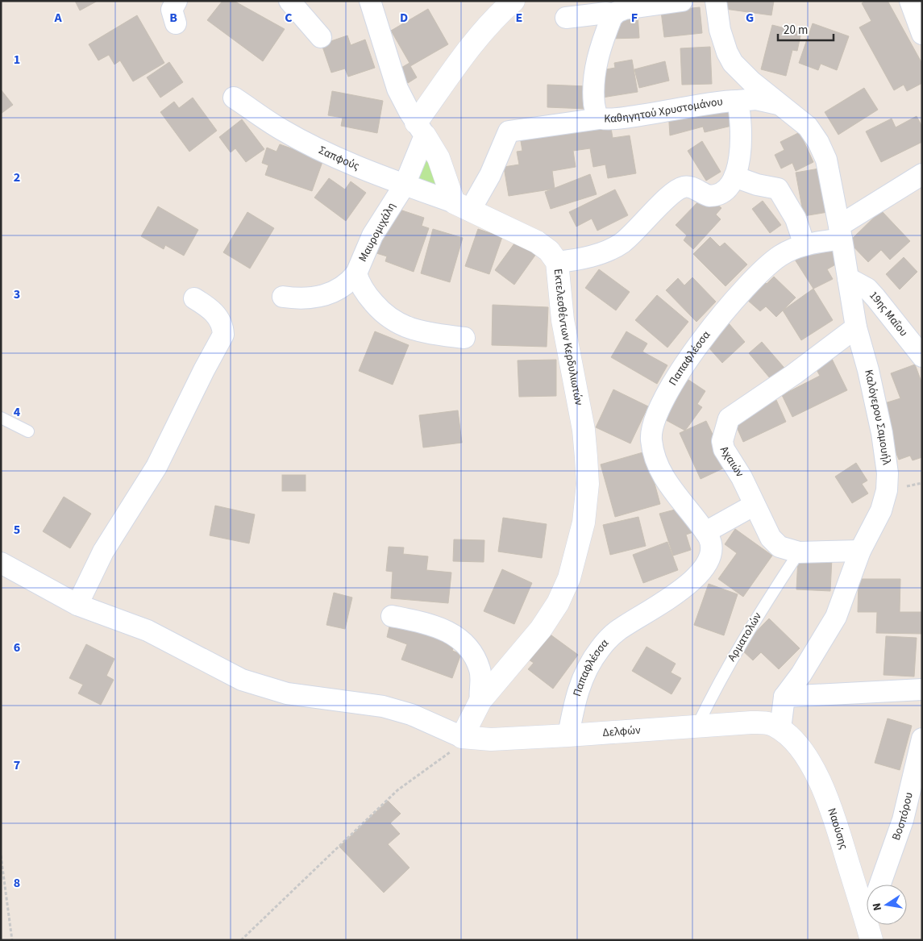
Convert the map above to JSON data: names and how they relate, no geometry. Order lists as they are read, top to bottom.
{
  "streets": {
    "street": [
      "Καθηγητού Χρυστομάνου",
      "Σαπφούς",
      "Μαυρομιχάλη",
      "19ης Μαΐου",
      "Εκτελεσθέντων Κερδυλιωτών",
      "Παπαφλέσσα",
      "Καλόγερου Σαμουήλ",
      "Αχαιών",
      "Δελφών",
      "Βοσπόρου",
      "Ναούσης"
    ],
    "lane": ["Αρματολών"]
  },
  "crossings": [
    ["Καθηγητού Χρυστομάνου", "Εκτελεσθέντων Κερδυλιωτών"],
    ["Σαπφούς", "Μαυρομιχάλη"],
    ["Σαπφούς", "Εκτελεσθέντων Κερδυλιωτών"],
    ["19ης Μαΐου", "Καλόγερου Σαμουήλ"],
    ["Εκτελεσθέντων Κερδυλιωτών", "Δελφών"],
    ["Παπαφλέσσα", "Καλόγερου Σαμουήλ"],
    ["Παπαφλέσσα", "Δελφών"],
    ["Καλόγερου Σαμουήλ", "Αχαιών"],
    ["Καλόγερου Σαμουήλ", "Δελφών"],
    ["Καλόγερου Σαμουήλ", "Ναούσης"],
    ["Αχαιών", "Αρματολών"],
    ["Αρματολών", "Δελφών"],
    ["Δελφών", "Ναούσης"]
  ],
  "scale_bar": "20 m",
  "north": "left",
  "grid": {
    "columns": [
      "A",
      "B",
      "C",
      "D",
      "E",
      "F",
      "G"
    ],
    "rows": [
      "1",
      "2",
      "3",
      "4",
      "5",
      "6",
      "7",
      "8"
    ]
  }
}
